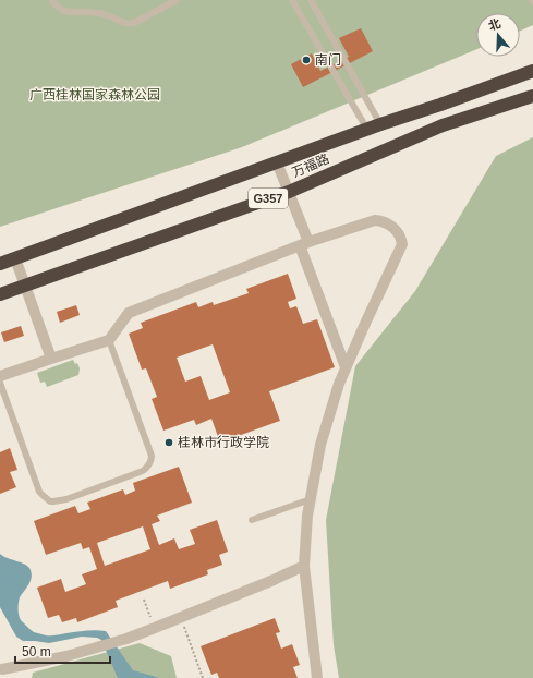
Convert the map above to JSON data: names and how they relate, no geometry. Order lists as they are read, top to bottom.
{
  "streets": {
    "highway": ["万福路", "G357"]
  },
  "parks": ["广西桂林国家森林公园"],
  "places": ["南门", "桂林市行政学院"],
  "scale_bar": "50 m",
  "north": "top"
}
